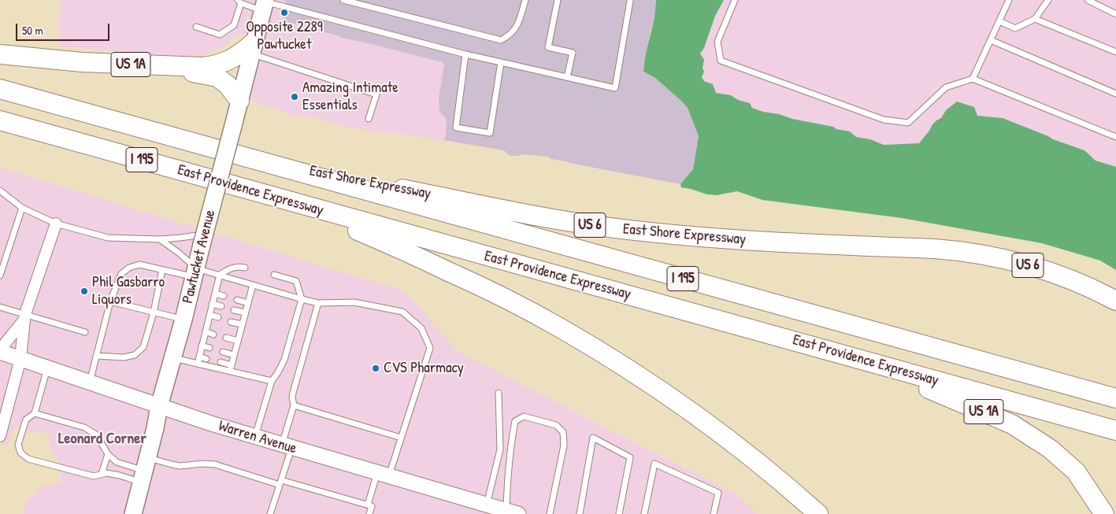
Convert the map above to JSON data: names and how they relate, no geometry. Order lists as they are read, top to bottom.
{
  "streets": {
    "highway": [
      "US 1A",
      "I 195",
      "East Shore Expressway",
      "East Providence Expressway",
      "US 6"
    ],
    "main road": ["Pawtucket Avenue", "Warren Avenue"]
  },
  "crossings": [
    ["US 1A", "East Providence Expressway"],
    ["US 1A", "Pawtucket Avenue"],
    ["East Shore Expressway", "East Providence Expressway"],
    ["Pawtucket Avenue", "Warren Avenue"]
  ],
  "districts": ["Leonard Corner"],
  "places": [
    "Opposite 2289 Pawtucket",
    "Amazing Intimate Essentials",
    "Phil Gasbarro Liquors",
    "CVS Pharmacy"
  ],
  "scale_bar": "50 m"
}
